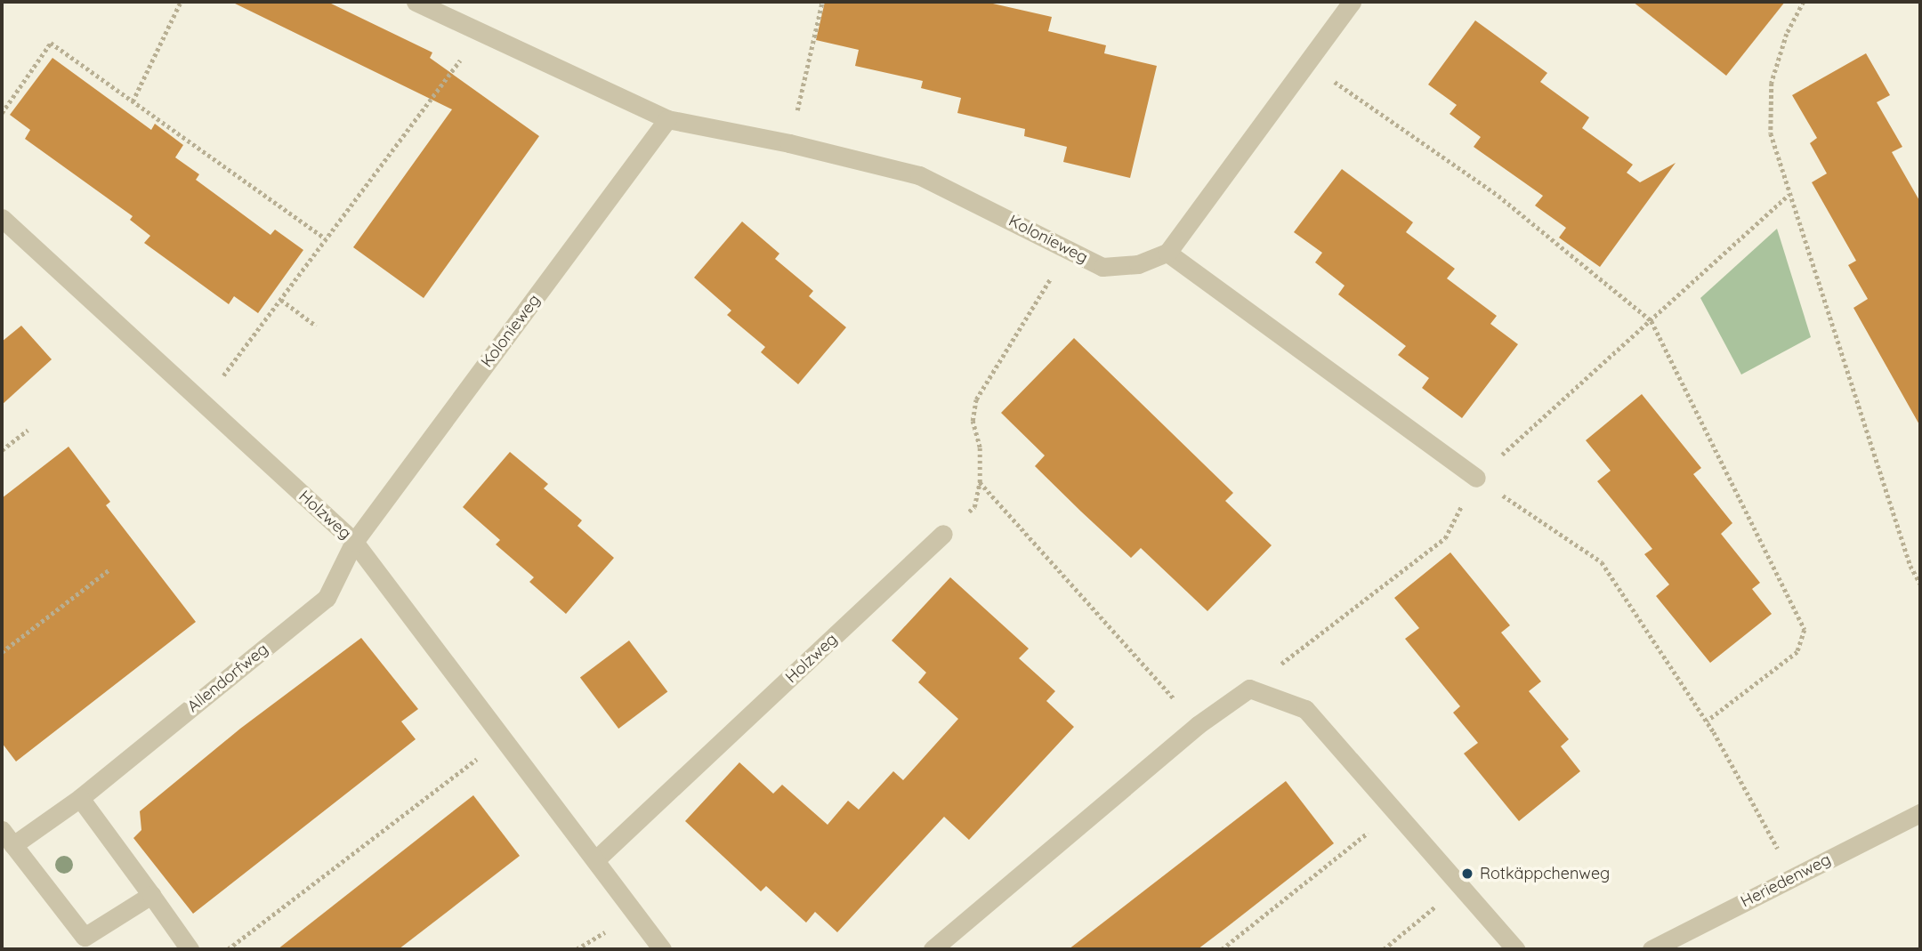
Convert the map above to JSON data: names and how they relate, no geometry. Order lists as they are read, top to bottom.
{
  "streets": {
    "street": [
      "Kolonieweg",
      "Holzweg",
      "Allendorfweg",
      "Heriedenweg"
    ]
  },
  "crossings": [
    ["Kolonieweg", "Holzweg"],
    ["Kolonieweg", "Allendorfweg"],
    ["Holzweg", "Allendorfweg"]
  ],
  "places": ["Rotkäppchenweg"]
}
